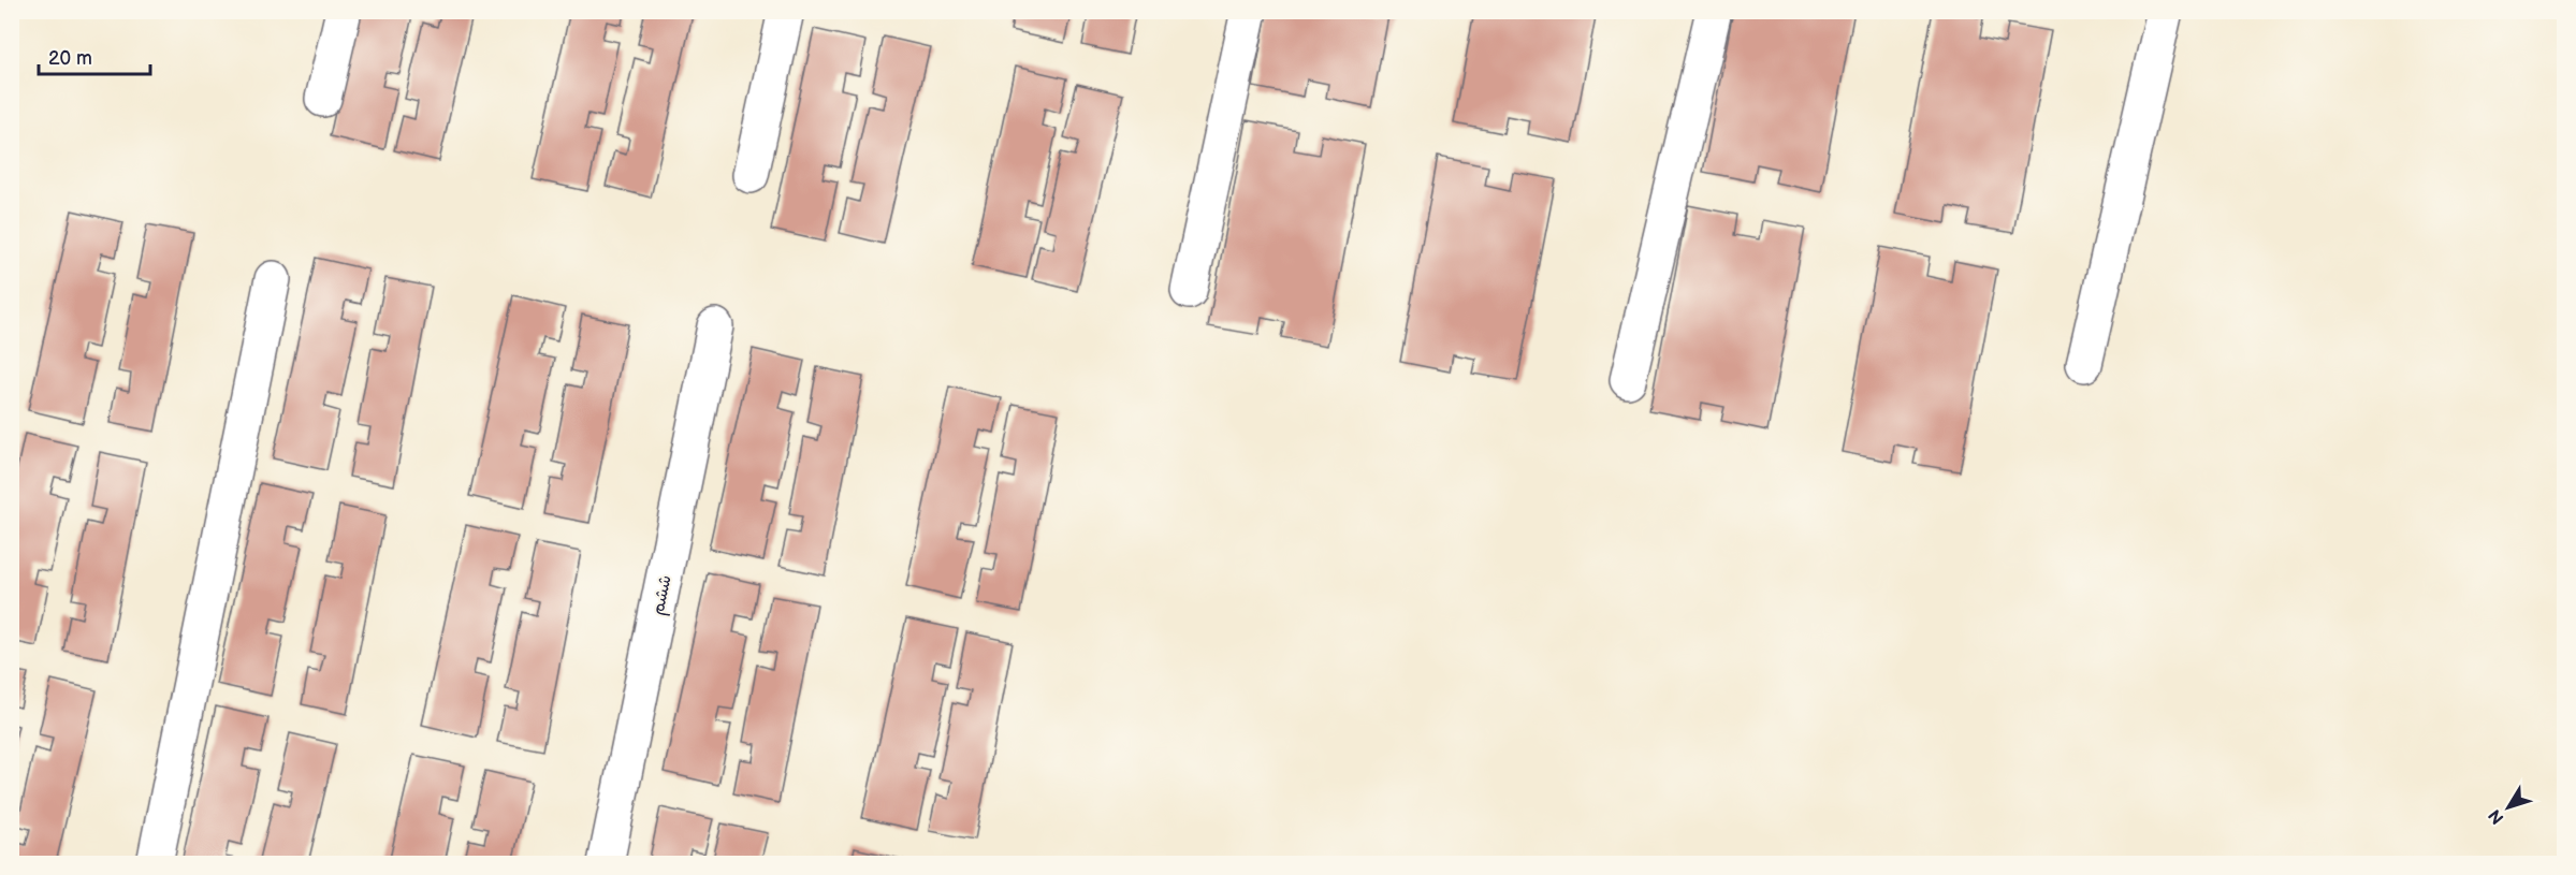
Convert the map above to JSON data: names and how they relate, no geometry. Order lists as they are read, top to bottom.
{
  "streets": {
    "street": ["ششم"]
  },
  "scale_bar": "20 m",
  "north": "bottom left"
}
